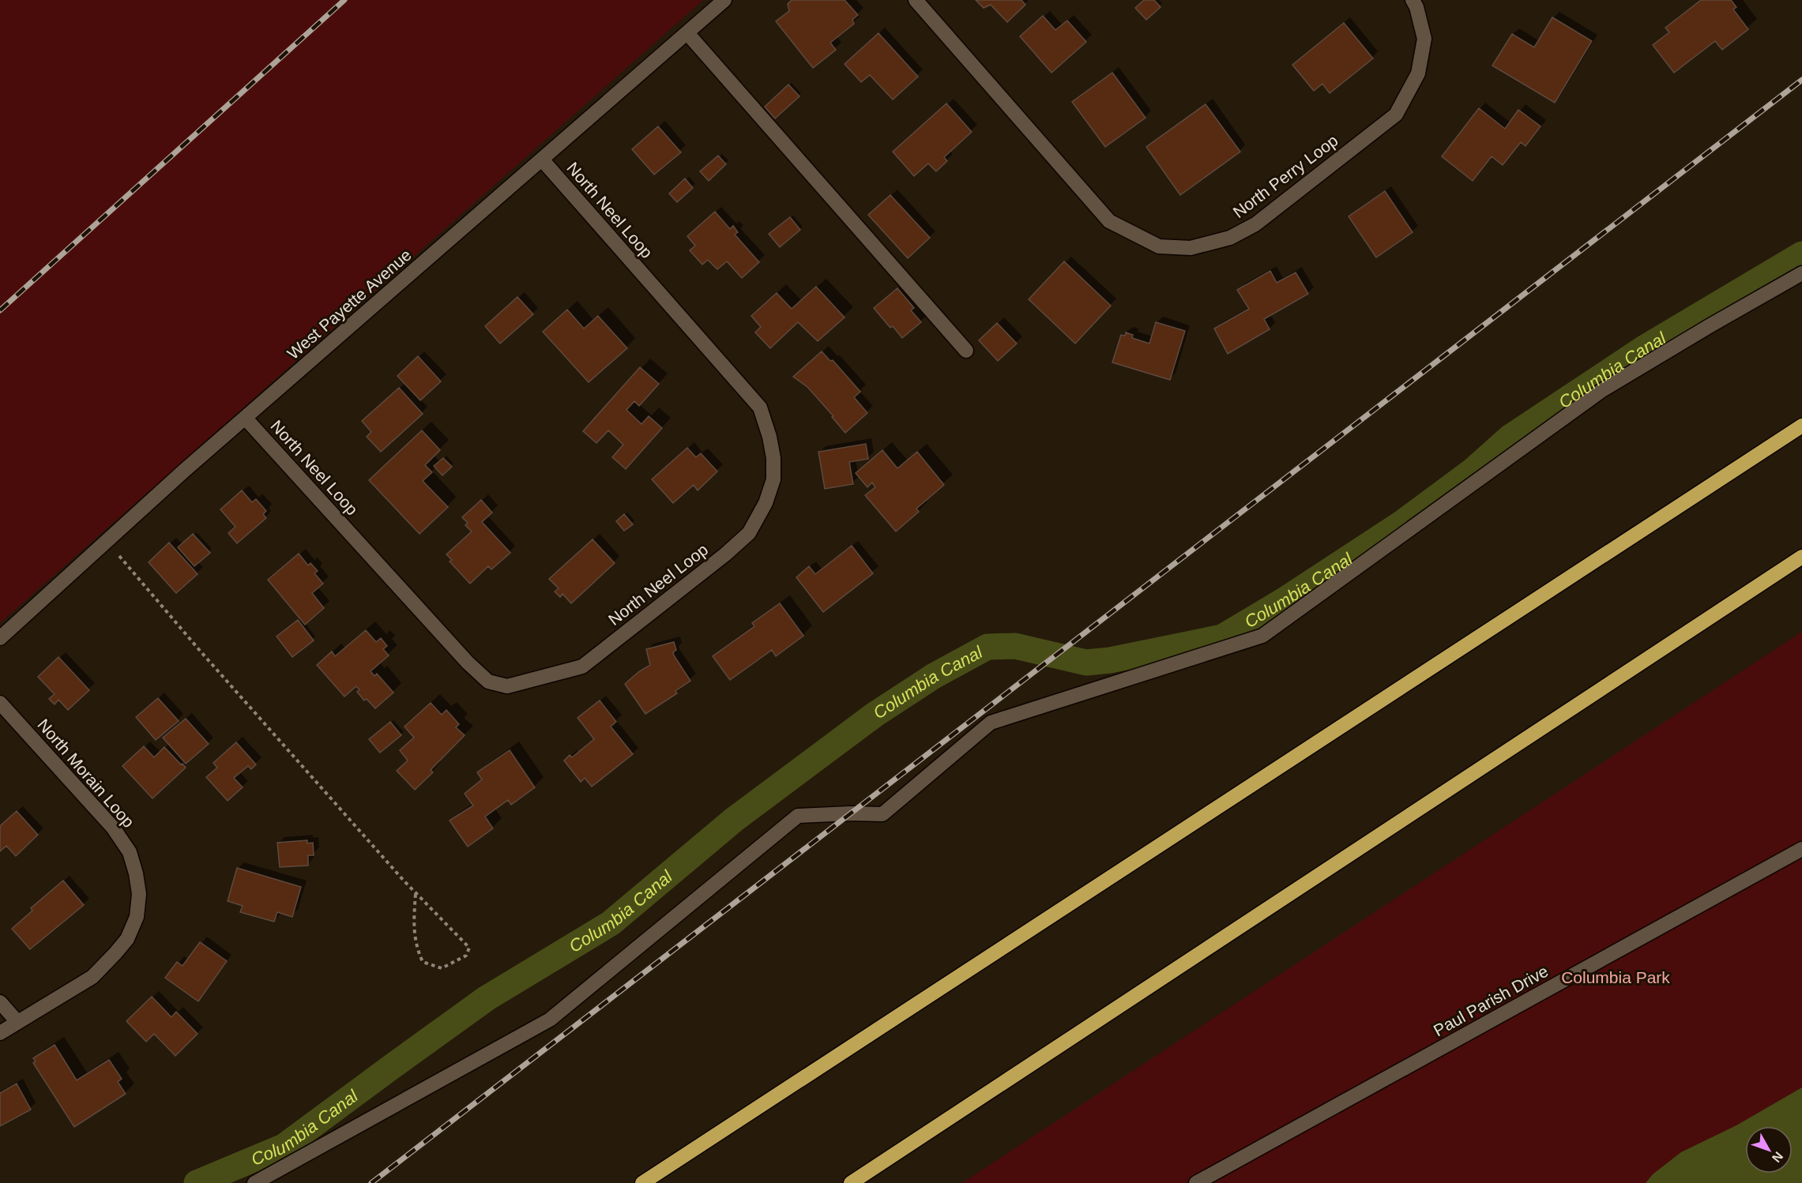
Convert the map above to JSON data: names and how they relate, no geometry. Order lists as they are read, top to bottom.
{
  "streets": {
    "street": [
      "North Perry Loop",
      "North Neel Loop",
      "West Payette Avenue",
      "North Morain Loop",
      "Paul Parish Drive"
    ]
  },
  "crossings": [
    ["North Neel Loop", "West Payette Avenue"]
  ],
  "water": ["Columbia Canal"],
  "parks": ["Columbia Park"],
  "north": "bottom right"
}
